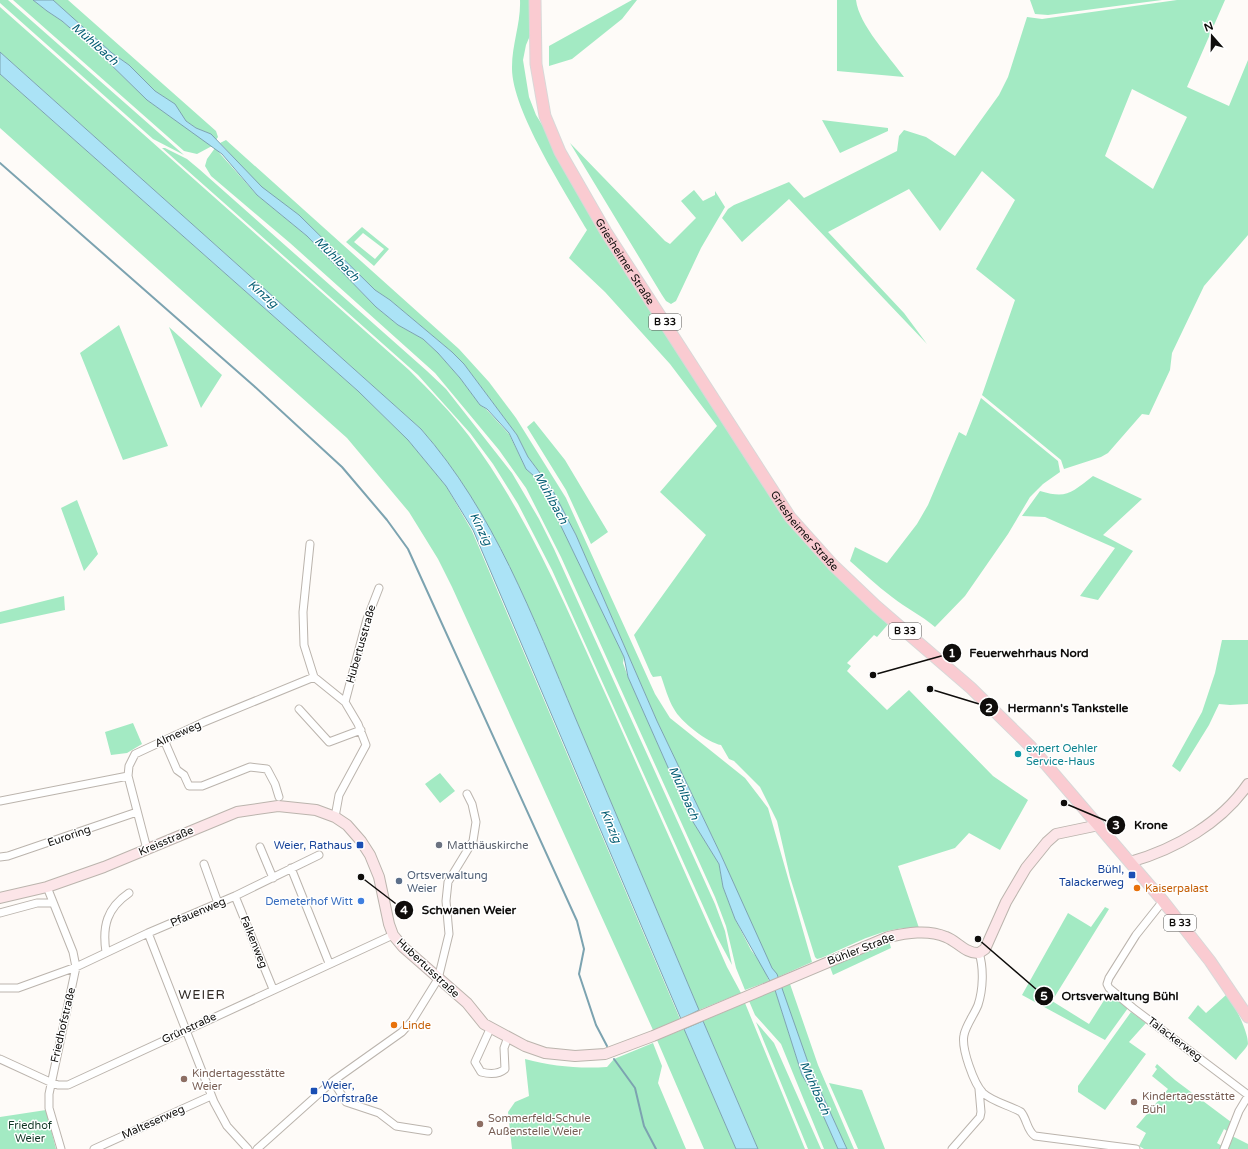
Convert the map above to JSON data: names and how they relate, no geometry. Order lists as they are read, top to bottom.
{
  "streets": {
    "main road": ["Griesheimer Straße", "B 33"],
    "street": [
      "Hubertusstraße",
      "Almeweg",
      "Euroring",
      "Kreisstraße",
      "Pfauenweg",
      "Falkenweg",
      "Bühler Straße",
      "Friedhofstraße",
      "Grünstraße",
      "Talackerweg",
      "Malteserweg"
    ]
  },
  "crossings": [
    ["Griesheimer Straße", "B 33"],
    ["B 33", "Talackerweg"],
    ["Hubertusstraße", "Almeweg"],
    ["Hubertusstraße", "Kreisstraße"],
    ["Hubertusstraße", "Bühler Straße"],
    ["Hubertusstraße", "Grünstraße"],
    ["Kreisstraße", "Friedhofstraße"],
    ["Pfauenweg", "Falkenweg"],
    ["Pfauenweg", "Friedhofstraße"],
    ["Falkenweg", "Grünstraße"],
    ["Friedhofstraße", "Grünstraße"]
  ],
  "districts": ["WEIER"],
  "water": ["Mühlbach", "Kinzig"],
  "parks": ["Friedhof Weier"],
  "places": {
    "other": [
      "Feuerwehrhaus Nord",
      "Hermann's Tankstelle",
      "expert Oehler Service-Haus",
      "Krone",
      "Matthäuskirche",
      "Schwanen Weier",
      "Ortsverwaltung Weier",
      "Kaiserpalast",
      "Demeterhof Witt",
      "Ortsverwaltung Bühl",
      "Linde",
      "Kindertagesstätte Weier",
      "Kindertagesstätte Bühl",
      "Sommerfeld-Schule Außenstelle Weier"
    ],
    "transit": ["Weier, Rathaus", "Bühl, Talackerweg", "Weier, Dorfstraße"]
  },
  "north": "top"
}
